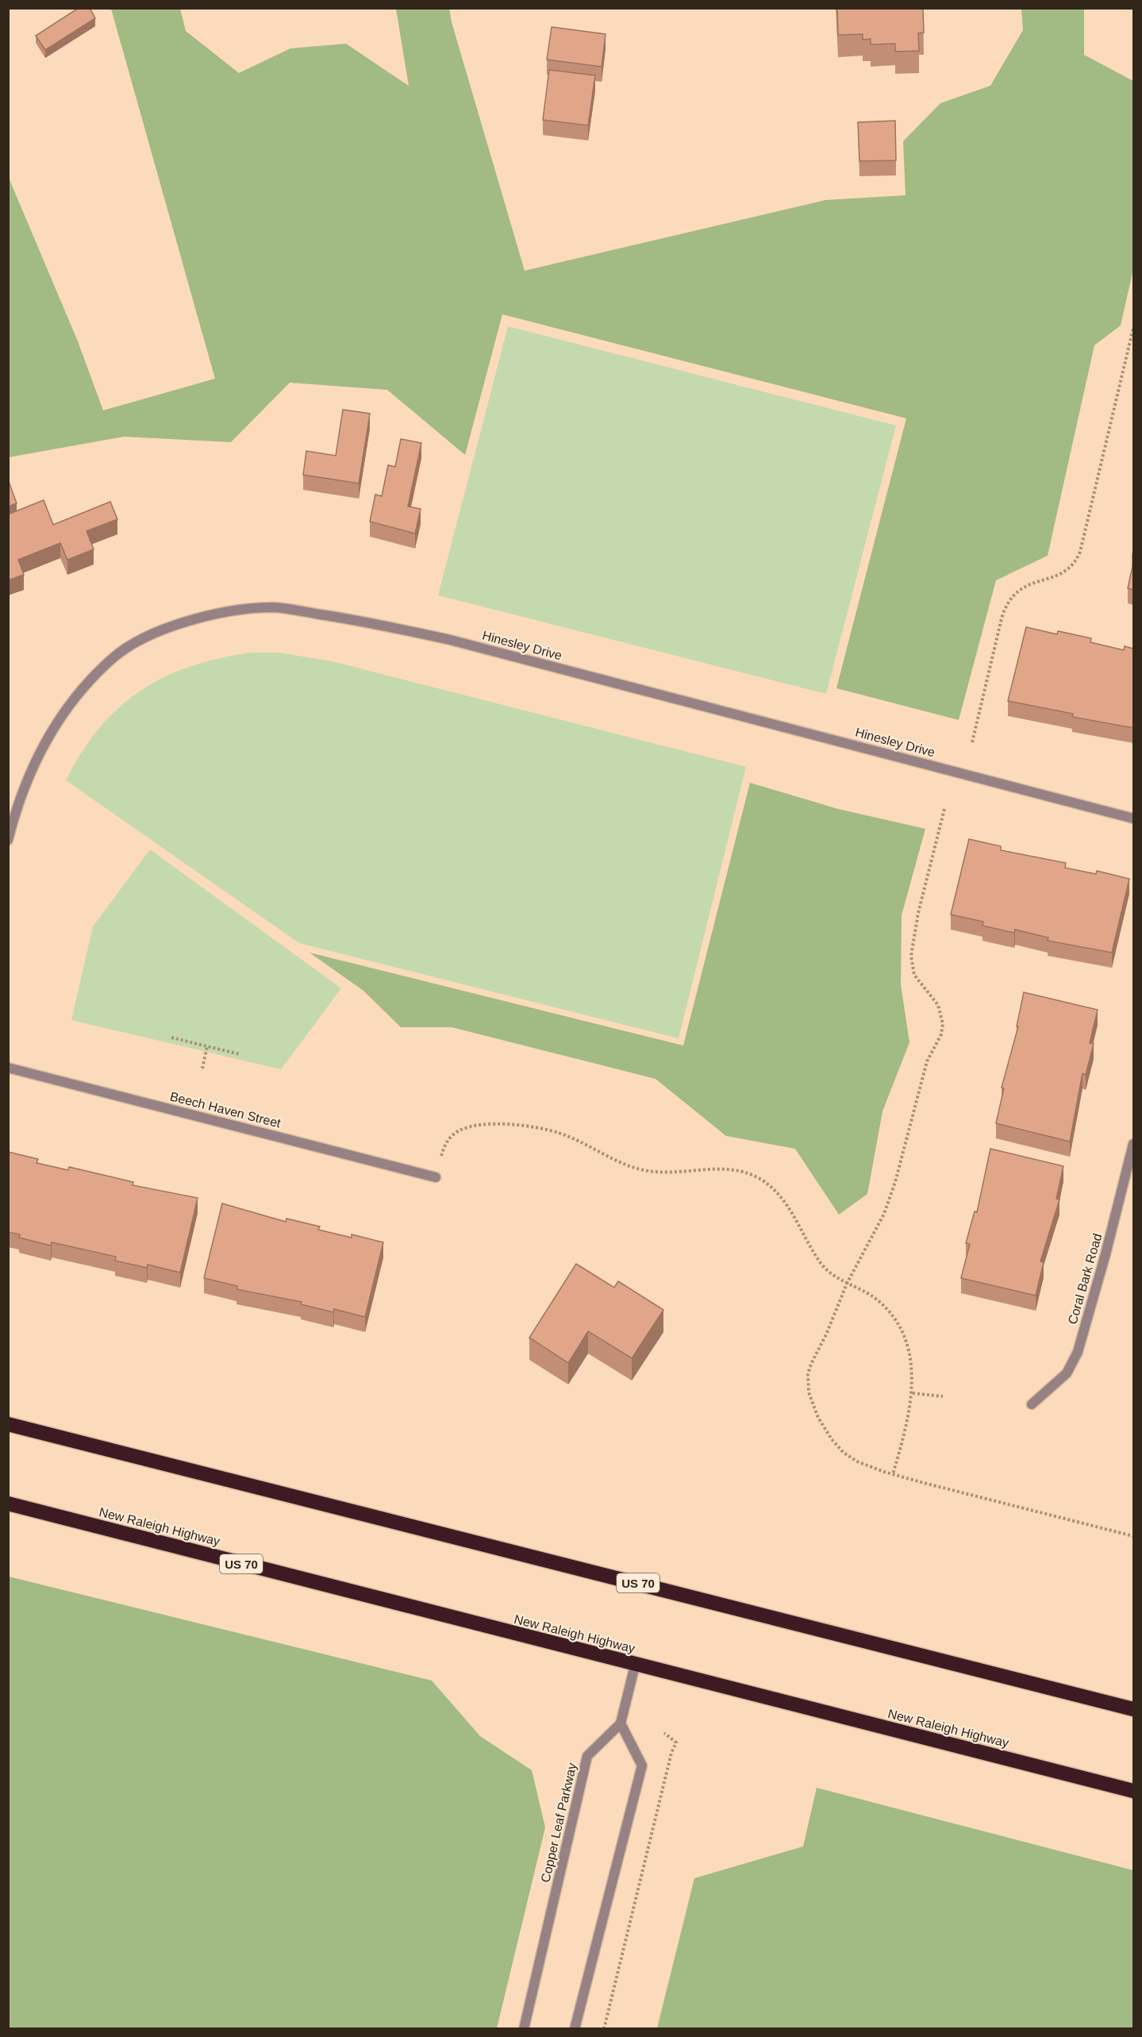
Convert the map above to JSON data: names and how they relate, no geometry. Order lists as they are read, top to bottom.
{
  "streets": {
    "highway": ["New Raleigh Highway", "US 70"],
    "street": [
      "Hinesley Drive",
      "Beech Haven Street",
      "Coral Bark Road",
      "Copper Leaf Parkway"
    ]
  }
}
